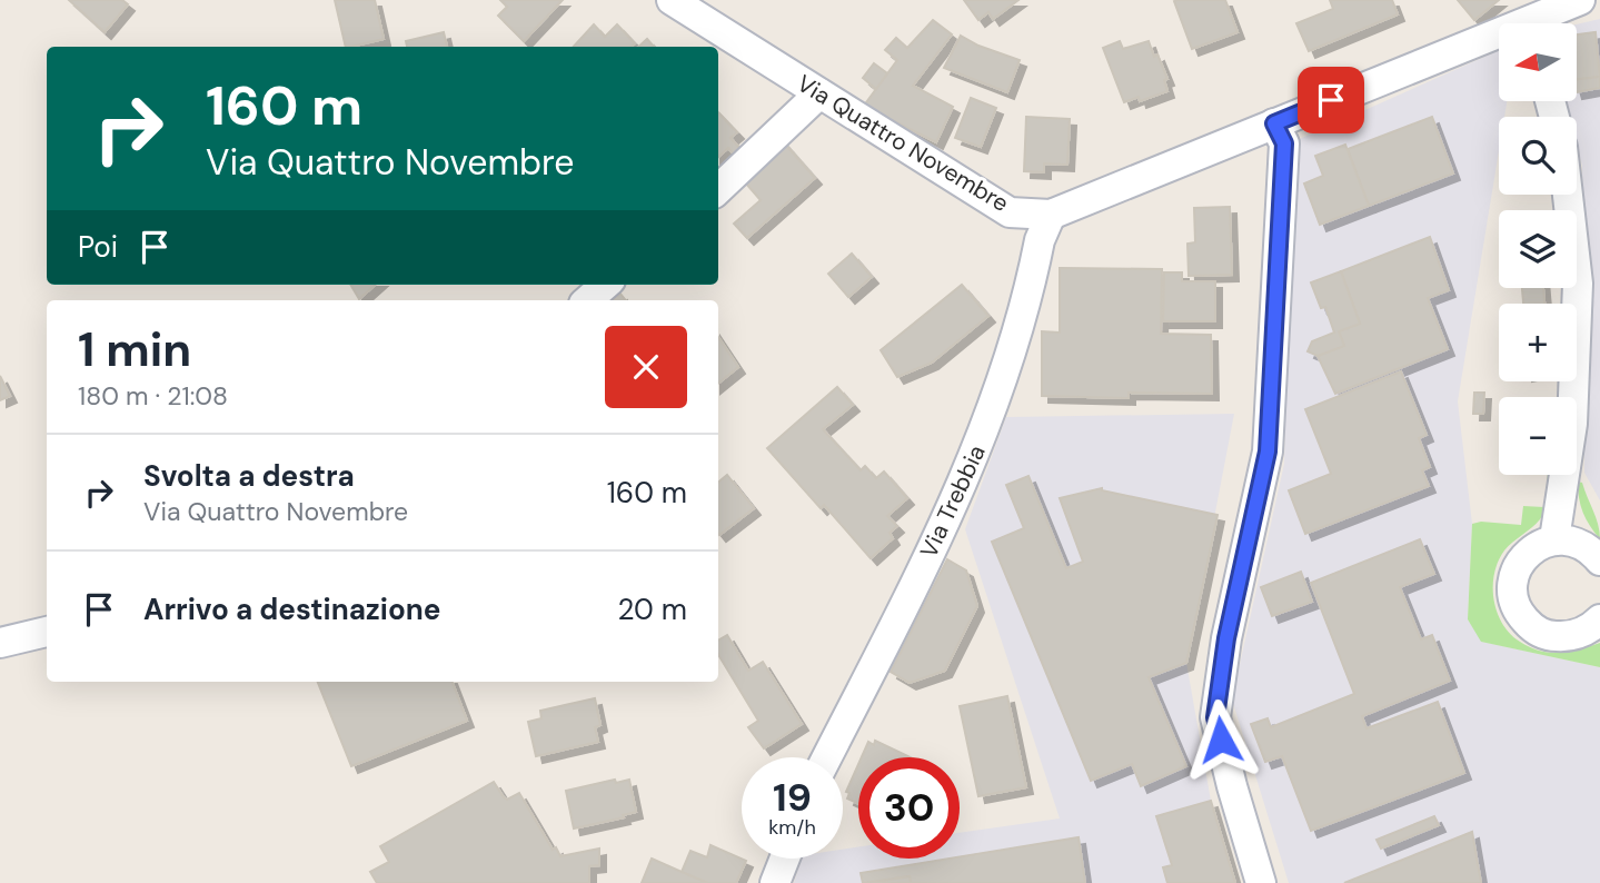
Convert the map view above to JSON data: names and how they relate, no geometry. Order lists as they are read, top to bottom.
{
  "streets": {
    "street": ["Via Quattro Novembre", "Via Trebbia"]
  },
  "crossings": [
    ["Via Quattro Novembre", "Via Trebbia"]
  ],
  "north": "left",
  "page": {
    "map_buttons": ["+", "−"],
    "turn": ["160 m", "Via Quattro Novembre"],
    "then": "Poi",
    "heading": ["1 min", "180 m · 21:08"],
    "list": [
      {
        "name": "Svolta a destra",
        "note": "Via Quattro Novembre",
        "value": "160 m"
      },
      {
        "name": "Arrivo a destinazione",
        "value": "20 m"
      }
    ],
    "speed": "19 km/h",
    "limit": "30"
  }
}
